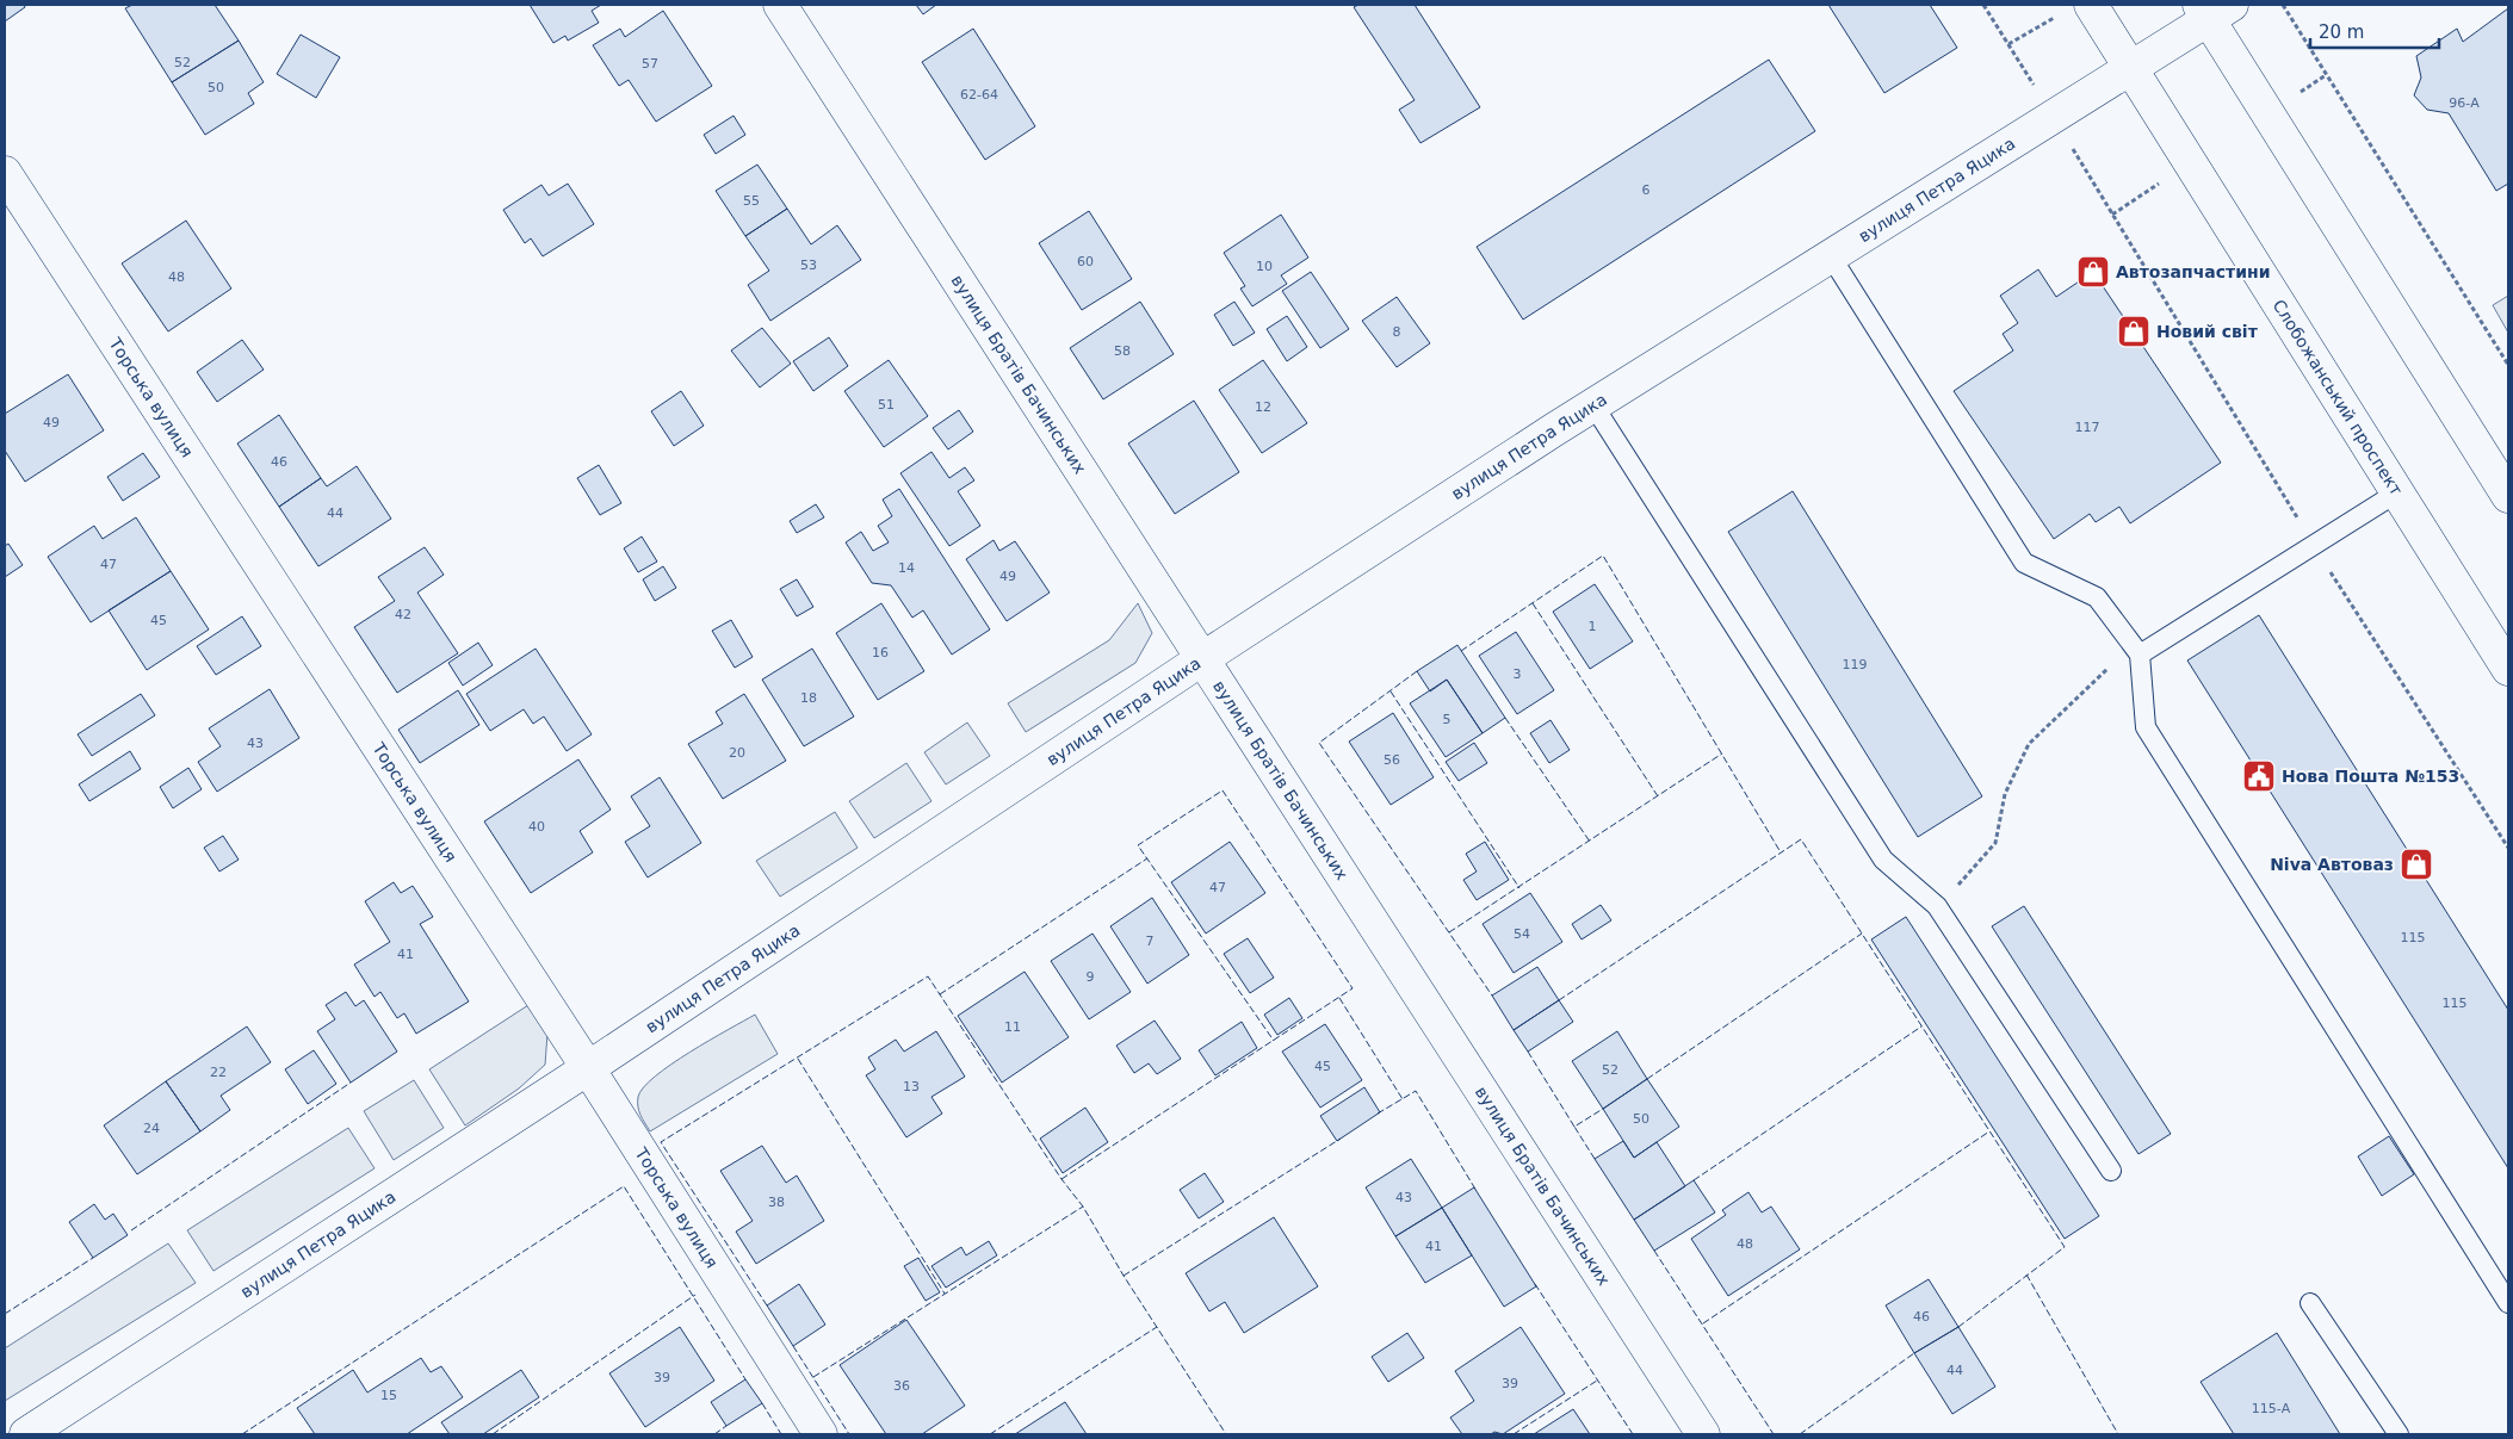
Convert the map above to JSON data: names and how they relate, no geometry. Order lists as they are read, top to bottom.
{
  "streets": {
    "street": [
      "вулиця Петра Яцика",
      "вулиця Братів Бачинських",
      "Торська вулиця",
      "Слобожанський проспект"
    ]
  },
  "crossings": [
    ["вулиця Петра Яцика", "вулиця Братів Бачинських"],
    ["вулиця Петра Яцика", "Торська вулиця"],
    ["вулиця Петра Яцика", "Слобожанський проспект"]
  ],
  "places": {
    "shop": ["Автозапчастини", "Новий світ", "Niva Автоваз"],
    "public building": ["Нова Пошта №153"]
  },
  "house_numbers": [
    "52",
    "57",
    "50",
    "62-64",
    "96-А",
    "6",
    "55",
    "60",
    "53",
    "10",
    "48",
    "8",
    "58",
    "51",
    "12",
    "49",
    "117",
    "46",
    "44",
    "47",
    "14",
    "49",
    "42",
    "45",
    "1",
    "16",
    "119",
    "3",
    "18",
    "5",
    "43",
    "20",
    "56",
    "40",
    "47",
    "54",
    "115",
    "7",
    "41",
    "9",
    "115",
    "11",
    "45",
    "52",
    "22",
    "13",
    "50",
    "24",
    "43",
    "38",
    "48",
    "41",
    "46",
    "44",
    "39",
    "39",
    "36",
    "15",
    "115-А"
  ],
  "scale_bar": "20 m"
}
